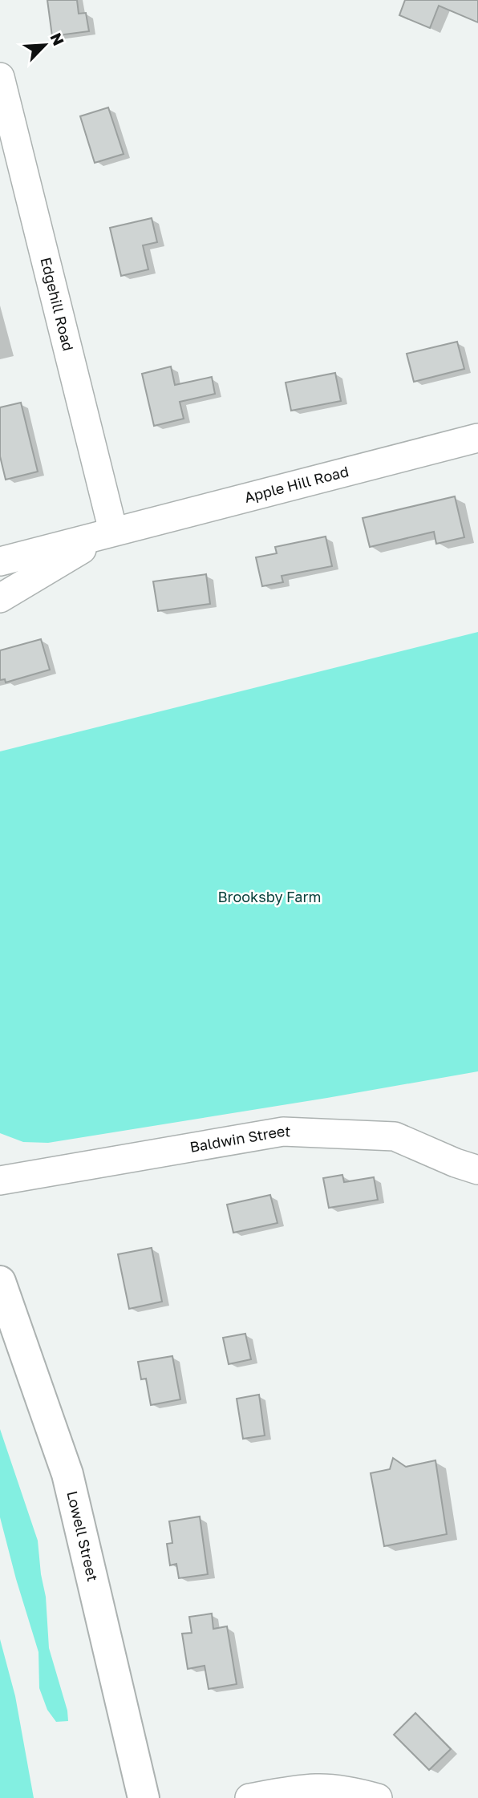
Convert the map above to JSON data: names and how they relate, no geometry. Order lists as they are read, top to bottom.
{
  "streets": {
    "main road": ["Lowell Street"],
    "street": ["Edgehill Road", "Apple Hill Road", "Baldwin Street"]
  },
  "crossings": [
    ["Edgehill Road", "Apple Hill Road"]
  ],
  "parks": ["Brooksby Farm"],
  "north": "top right"
}
